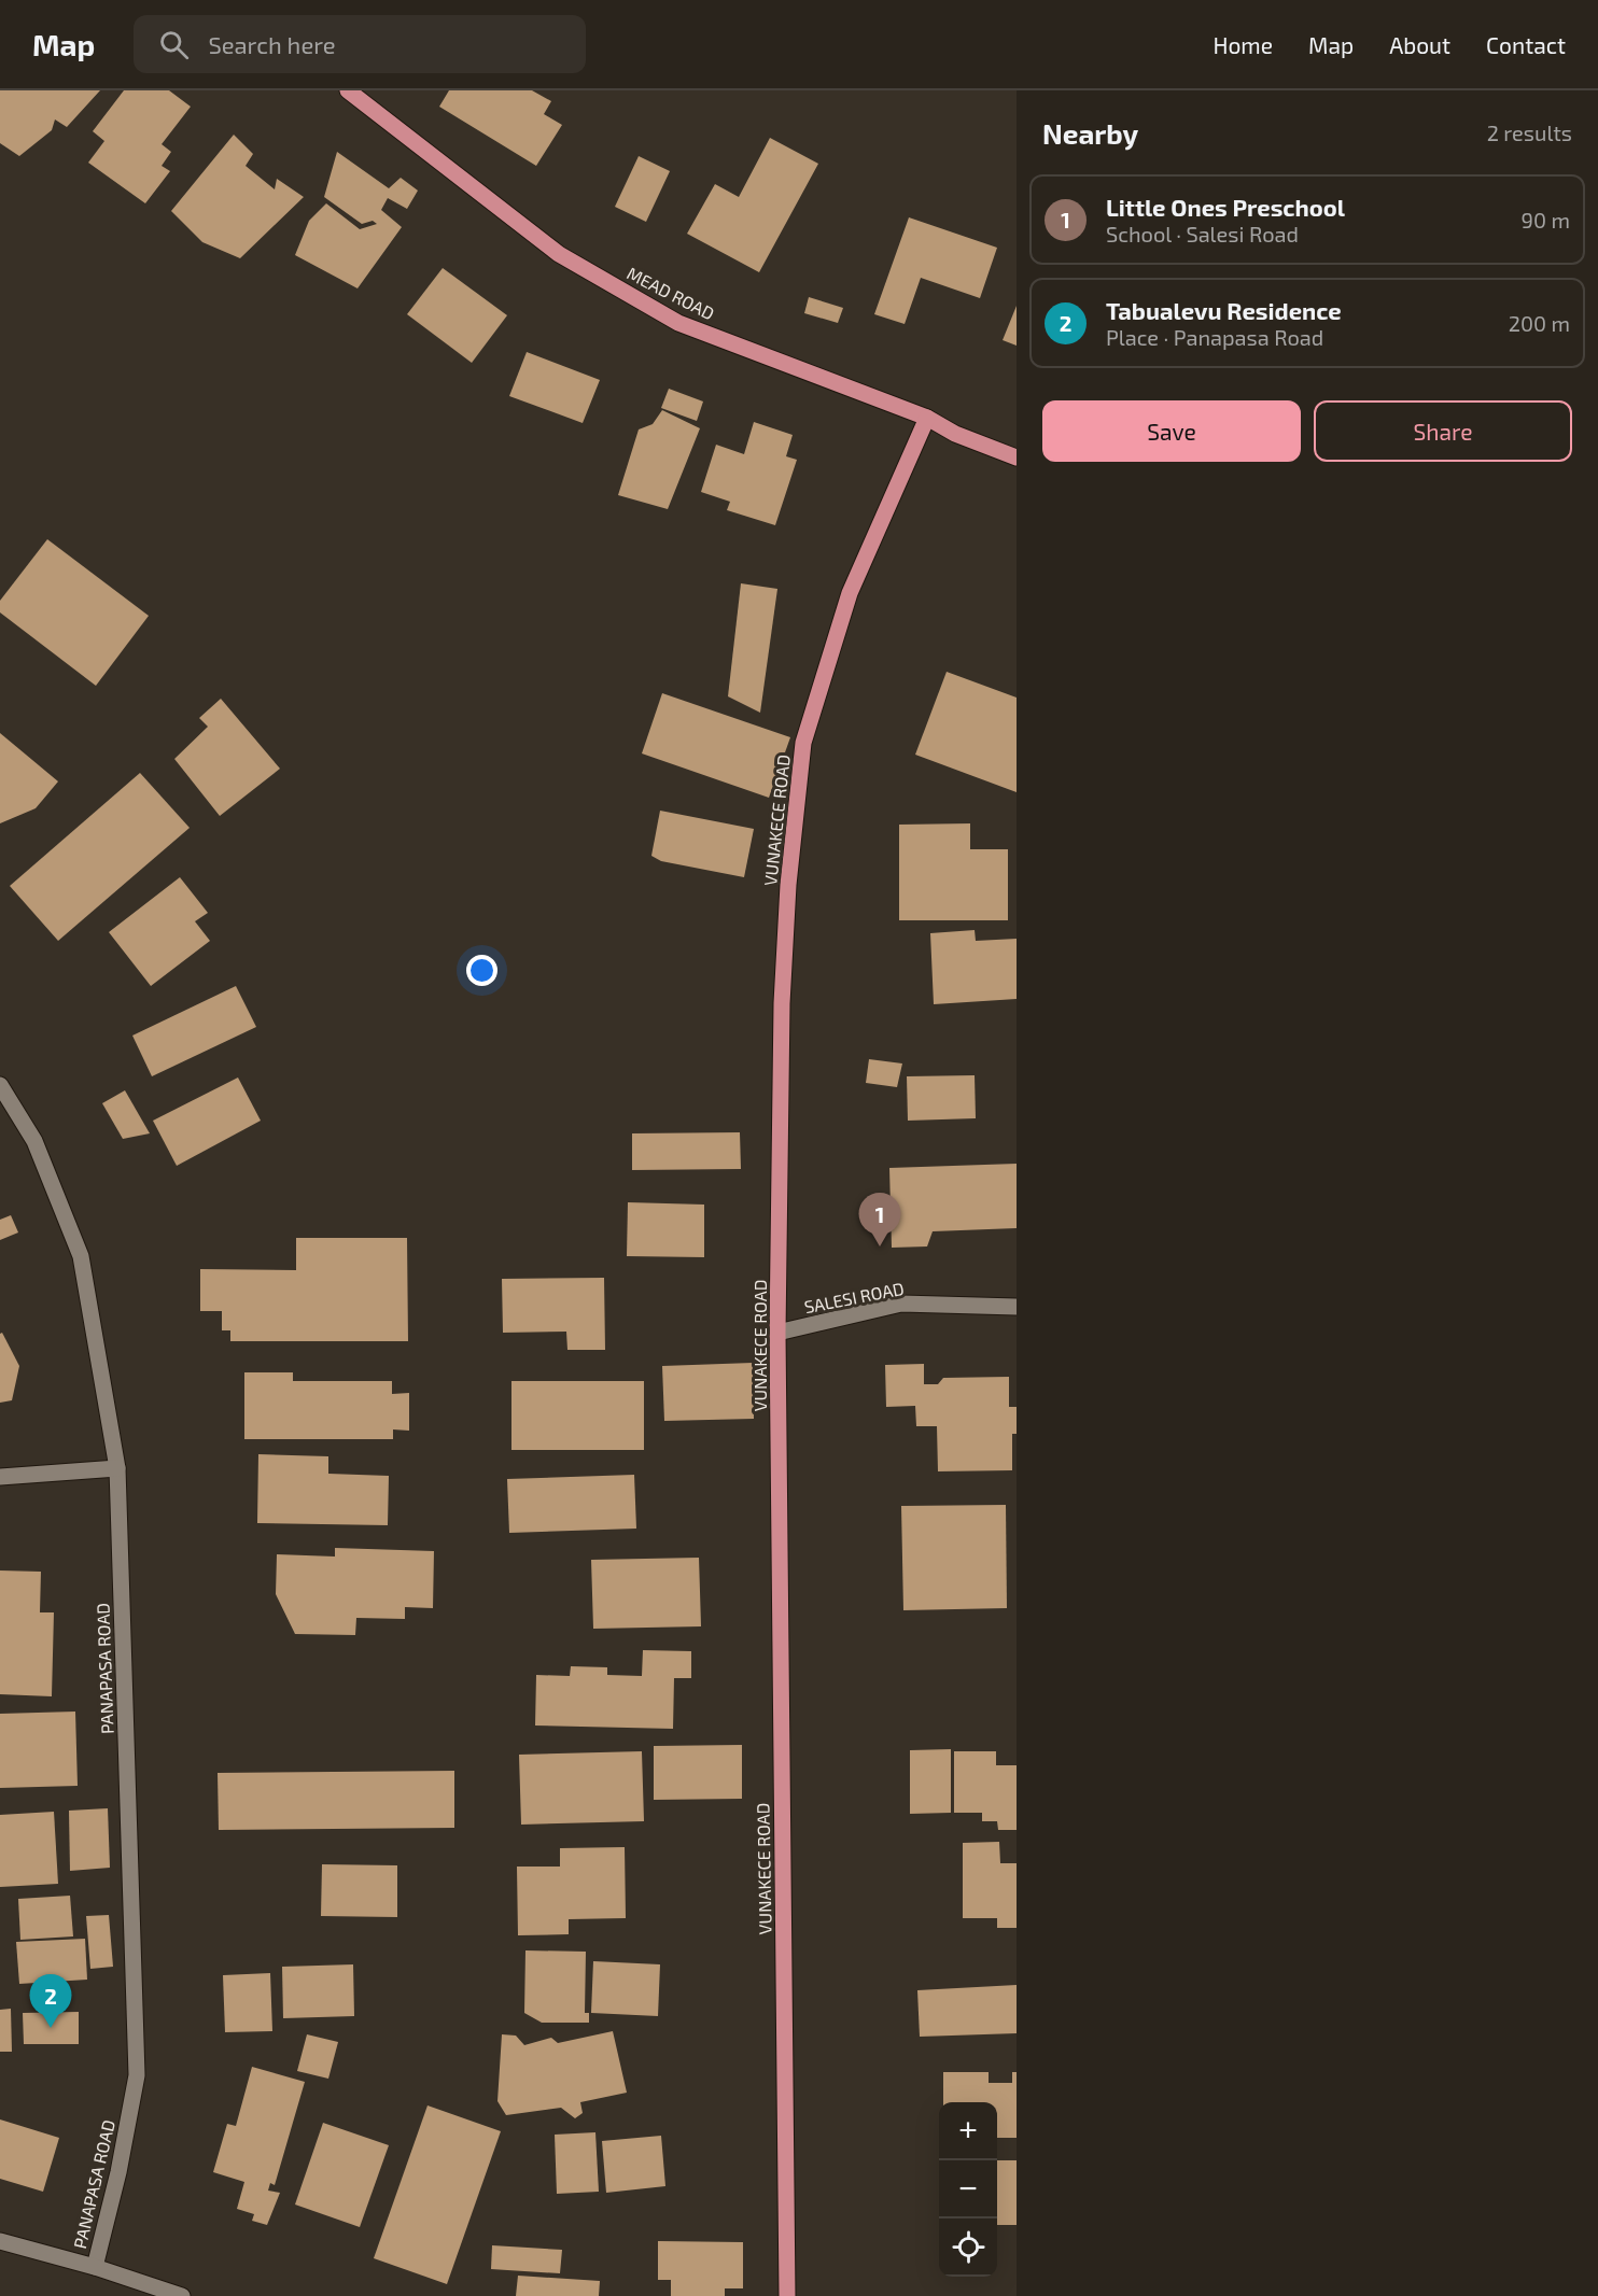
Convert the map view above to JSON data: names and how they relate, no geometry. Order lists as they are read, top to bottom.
{
  "streets": {
    "main road": ["MEAD ROAD", "VUNAKECE ROAD"],
    "street": ["SALESI ROAD", "PANAPASA ROAD"]
  },
  "crossings": [
    ["MEAD ROAD", "VUNAKECE ROAD"],
    ["VUNAKECE ROAD", "SALESI ROAD"]
  ],
  "page": {
    "header": "Map",
    "search": "Search here",
    "nav": [
      "Home",
      "Map",
      "About",
      "Contact"
    ],
    "heading": ["Nearby", "2 results"],
    "list": [
      {
        "mark": "1",
        "name": "Little Ones Preschool",
        "note": "School · Salesi Road",
        "value": "90 m"
      },
      {
        "mark": "2",
        "name": "Tabualevu Residence",
        "note": "Place · Panapasa Road",
        "value": "200 m"
      }
    ],
    "buttons": ["Save", "Share"],
    "pins": ["1", "2"],
    "map_buttons": ["+", "−"]
  }
}
